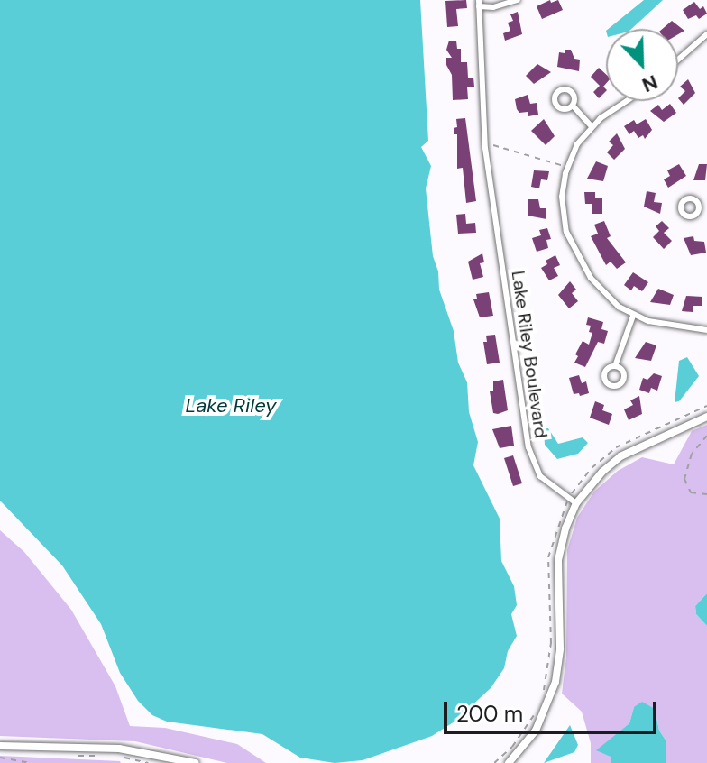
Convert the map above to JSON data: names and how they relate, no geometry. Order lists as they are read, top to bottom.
{
  "streets": {
    "street": ["Lake Riley Boulevard"]
  },
  "water": ["Lake Riley"],
  "scale_bar": "200 m",
  "north": "bottom right"
}
